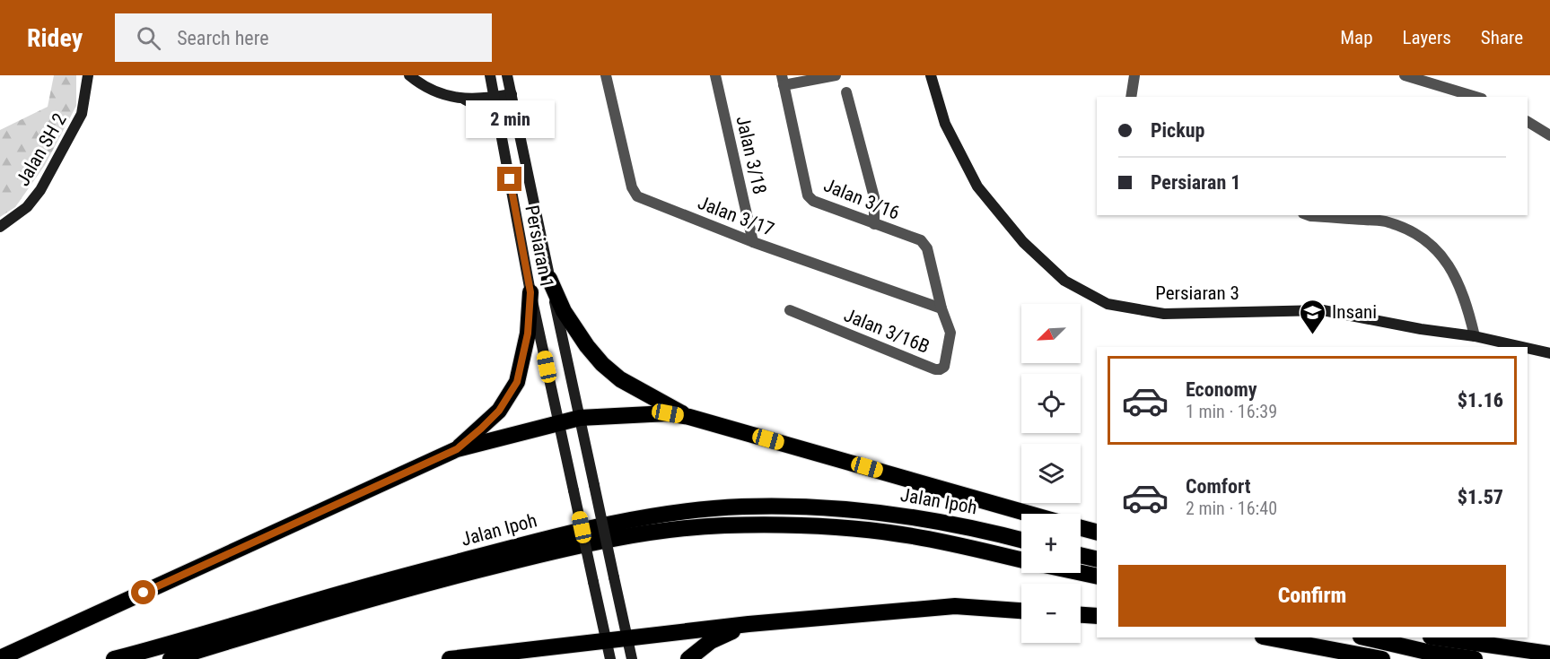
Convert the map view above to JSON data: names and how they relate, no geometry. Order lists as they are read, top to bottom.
{
  "streets": {
    "highway": ["Jalan Ipoh"],
    "main road": ["Jalan SH 2", "Persiaran 1", "Persiaran 3"],
    "street": [
      "Jalan 3/18",
      "Jalan 3/16",
      "Jalan 3/17",
      "Jalan 3/16B"
    ]
  },
  "crossings": [
    ["Jalan 3/18", "Jalan 3/17"],
    ["Jalan 3/16", "Jalan 3/17"],
    ["Jalan 3/16", "Jalan 3/16B"],
    ["Jalan 3/17", "Jalan 3/16B"]
  ],
  "places": {
    "school or university": ["Insani"]
  },
  "north": "bottom left",
  "page": {
    "header": "Ridey",
    "search": "Search here",
    "nav": ["Map", "Layers", "Share"],
    "banner": ["Pickup", "Persiaran 1"],
    "bubble": "2 min",
    "map_buttons": ["+", "−"],
    "list": [
      {
        "name": "Economy",
        "note": "1 min · 16:39",
        "value": "$1.16"
      },
      {
        "name": "Comfort",
        "note": "2 min · 16:40",
        "value": "$1.57"
      }
    ],
    "buttons": "Confirm"
  }
}
